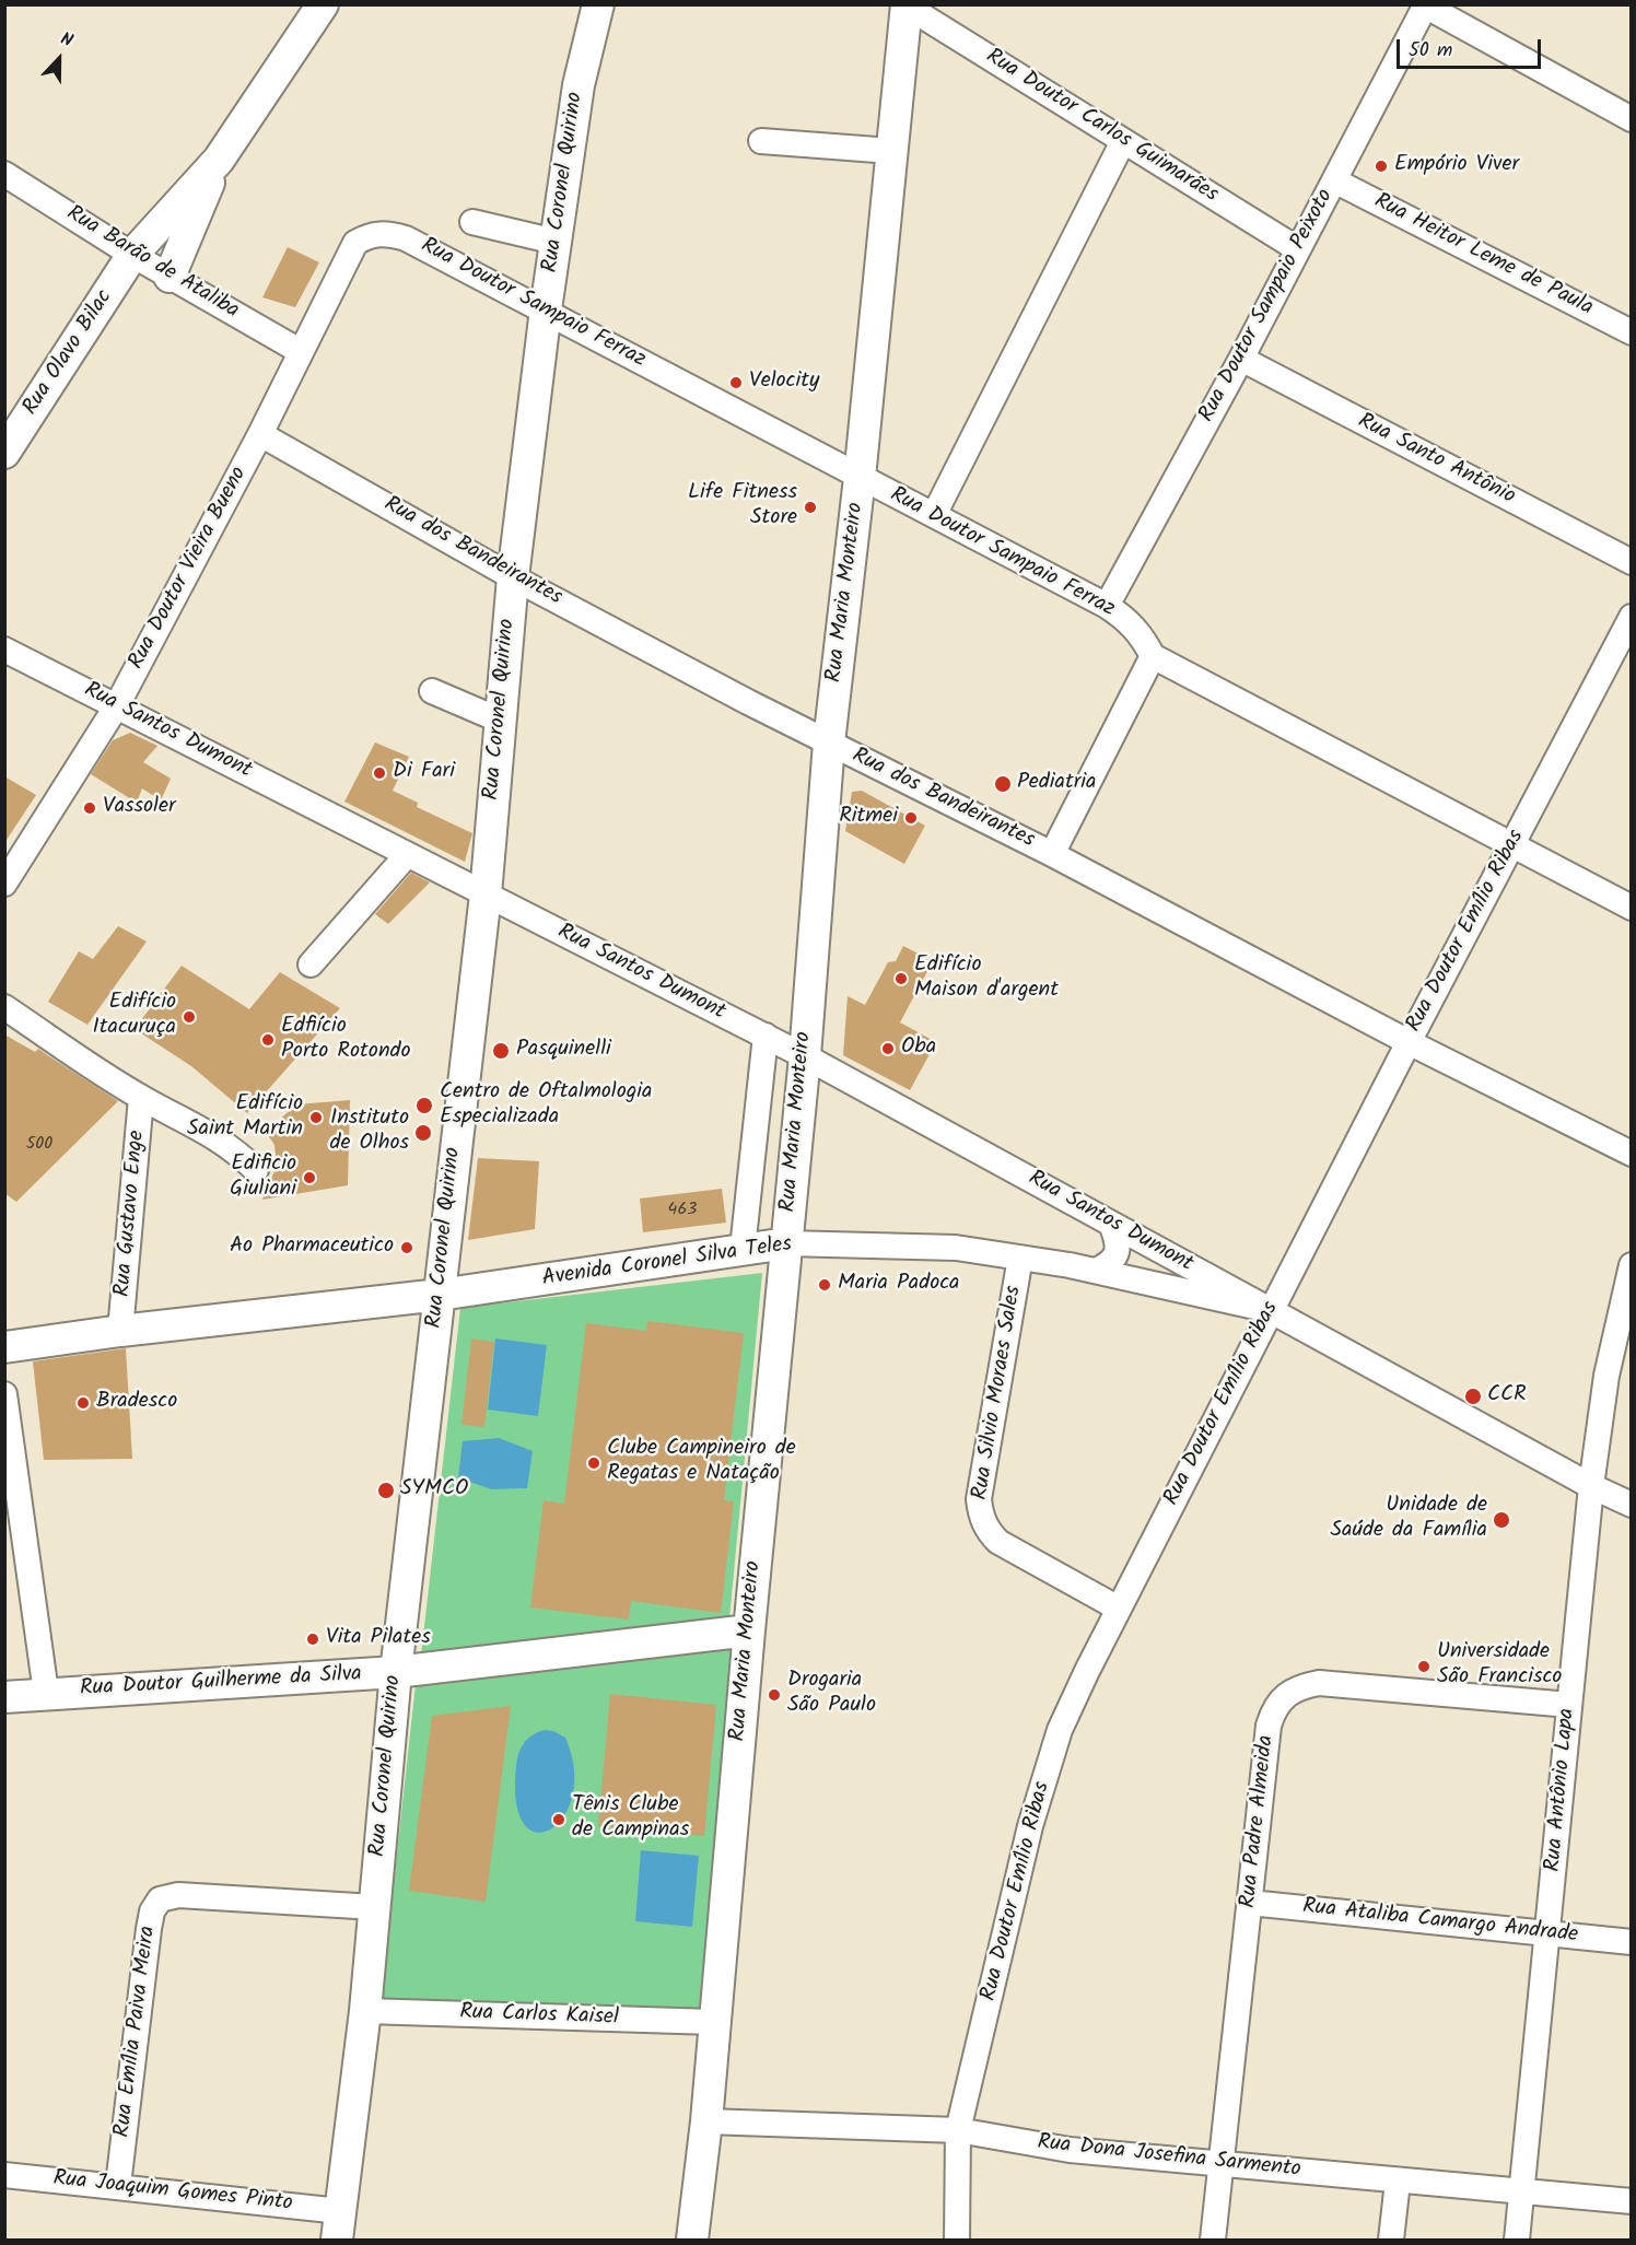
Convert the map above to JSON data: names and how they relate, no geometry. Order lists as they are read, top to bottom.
{
  "streets": {
    "main road": [
      "Rua Coronel Quirino",
      "Rua Olavo Bilac",
      "Rua Maria Monteiro",
      "Avenida Coronel Silva Teles",
      "Rua Doutor Guilherme da Silva"
    ],
    "street": [
      "Rua Doutor Carlos Guimarães",
      "Rua Heitor Leme de Paula",
      "Rua Barão de Ataliba",
      "Rua Doutor Sampaio Ferraz",
      "Rua Doutor Sampaio Peixoto",
      "Rua Santo Antônio",
      "Rua dos Bandeirantes",
      "Rua Doutor Vieira Bueno",
      "Rua Santos Dumont",
      "Rua Doutor Emílio Ribas",
      "Rua Gustavo Enge",
      "Rua Silvio Moraes Sales",
      "Rua Antônio Lapa",
      "Rua Padre Almeida",
      "Rua Ataliba Camargo Andrade",
      "Rua Carlos Kaisel",
      "Rua Emília Paiva Meira",
      "Rua Dona Josefina Sarmento",
      "Rua Joaquim Gomes Pinto"
    ]
  },
  "crossings": [
    ["Rua Doutor Carlos Guimarães", "Rua Doutor Sampaio Peixoto"],
    ["Rua Doutor Carlos Guimarães", "Rua Maria Monteiro"],
    ["Rua Coronel Quirino", "Rua Doutor Sampaio Ferraz"],
    ["Rua Coronel Quirino", "Rua dos Bandeirantes"],
    ["Rua Coronel Quirino", "Rua Santos Dumont"],
    ["Rua Coronel Quirino", "Avenida Coronel Silva Teles"],
    ["Rua Coronel Quirino", "Rua Doutor Guilherme da Silva"],
    ["Rua Coronel Quirino", "Rua Carlos Kaisel"],
    ["Rua Coronel Quirino", "Rua Emília Paiva Meira"],
    ["Rua Coronel Quirino", "Rua Joaquim Gomes Pinto"],
    ["Rua Heitor Leme de Paula", "Rua Doutor Sampaio Peixoto"],
    ["Rua Barão de Ataliba", "Rua Olavo Bilac"],
    ["Rua Barão de Ataliba", "Rua Doutor Vieira Bueno"],
    ["Rua Doutor Sampaio Ferraz", "Rua Doutor Sampaio Peixoto"],
    ["Rua Doutor Sampaio Ferraz", "Rua Doutor Vieira Bueno"],
    ["Rua Doutor Sampaio Ferraz", "Rua Maria Monteiro"],
    ["Rua Doutor Sampaio Peixoto", "Rua Santo Antônio"],
    ["Rua dos Bandeirantes", "Rua Doutor Vieira Bueno"],
    ["Rua dos Bandeirantes", "Rua Maria Monteiro"],
    ["Rua dos Bandeirantes", "Rua Doutor Emílio Ribas"],
    ["Rua Doutor Vieira Bueno", "Rua Santos Dumont"],
    ["Rua Maria Monteiro", "Rua Santos Dumont"],
    ["Rua Maria Monteiro", "Avenida Coronel Silva Teles"],
    ["Rua Maria Monteiro", "Rua Doutor Guilherme da Silva"],
    ["Rua Maria Monteiro", "Rua Carlos Kaisel"],
    ["Rua Maria Monteiro", "Rua Dona Josefina Sarmento"],
    ["Rua Santos Dumont", "Rua Doutor Emílio Ribas"],
    ["Rua Santos Dumont", "Avenida Coronel Silva Teles"],
    ["Rua Doutor Emílio Ribas", "Avenida Coronel Silva Teles"],
    ["Rua Doutor Emílio Ribas", "Rua Silvio Moraes Sales"],
    ["Rua Doutor Emílio Ribas", "Rua Dona Josefina Sarmento"],
    ["Rua Gustavo Enge", "Avenida Coronel Silva Teles"],
    ["Avenida Coronel Silva Teles", "Rua Silvio Moraes Sales"],
    ["Avenida Coronel Silva Teles", "Rua Antônio Lapa"],
    ["Rua Antônio Lapa", "Rua Padre Almeida"],
    ["Rua Antônio Lapa", "Rua Ataliba Camargo Andrade"],
    ["Rua Antônio Lapa", "Rua Dona Josefina Sarmento"],
    ["Rua Padre Almeida", "Rua Ataliba Camargo Andrade"],
    ["Rua Padre Almeida", "Rua Dona Josefina Sarmento"],
    ["Rua Emília Paiva Meira", "Rua Joaquim Gomes Pinto"]
  ],
  "places": [
    "Empório Viver",
    "Velocity",
    "Life Fitness Store",
    "Di Fari",
    "Pediatria",
    "Vassoler",
    "Ritmei",
    "Edifício Maison d'argent",
    "Edifício Itacuruça",
    "Edfiício Porto Rotondo",
    "Oba",
    "Pasquinelli",
    "Centro de Oftalmologia Especializada",
    "Edifício Saint Martin",
    "Instituto de Olhos",
    "Edificio Giuliani",
    "Ao Pharmaceutico",
    "Maria Padoca",
    "CCR",
    "Bradesco",
    "Clube Campineiro de Regatas e Natação",
    "SYMCO",
    "Unidade de Saúde da Família",
    "Vita Pilates",
    "Universidade São Francisco",
    "Drogaria São Paulo",
    "Tênis Clube de Campinas"
  ],
  "house_numbers": ["500", "463"],
  "scale_bar": "50 m",
  "north": "top"
}
